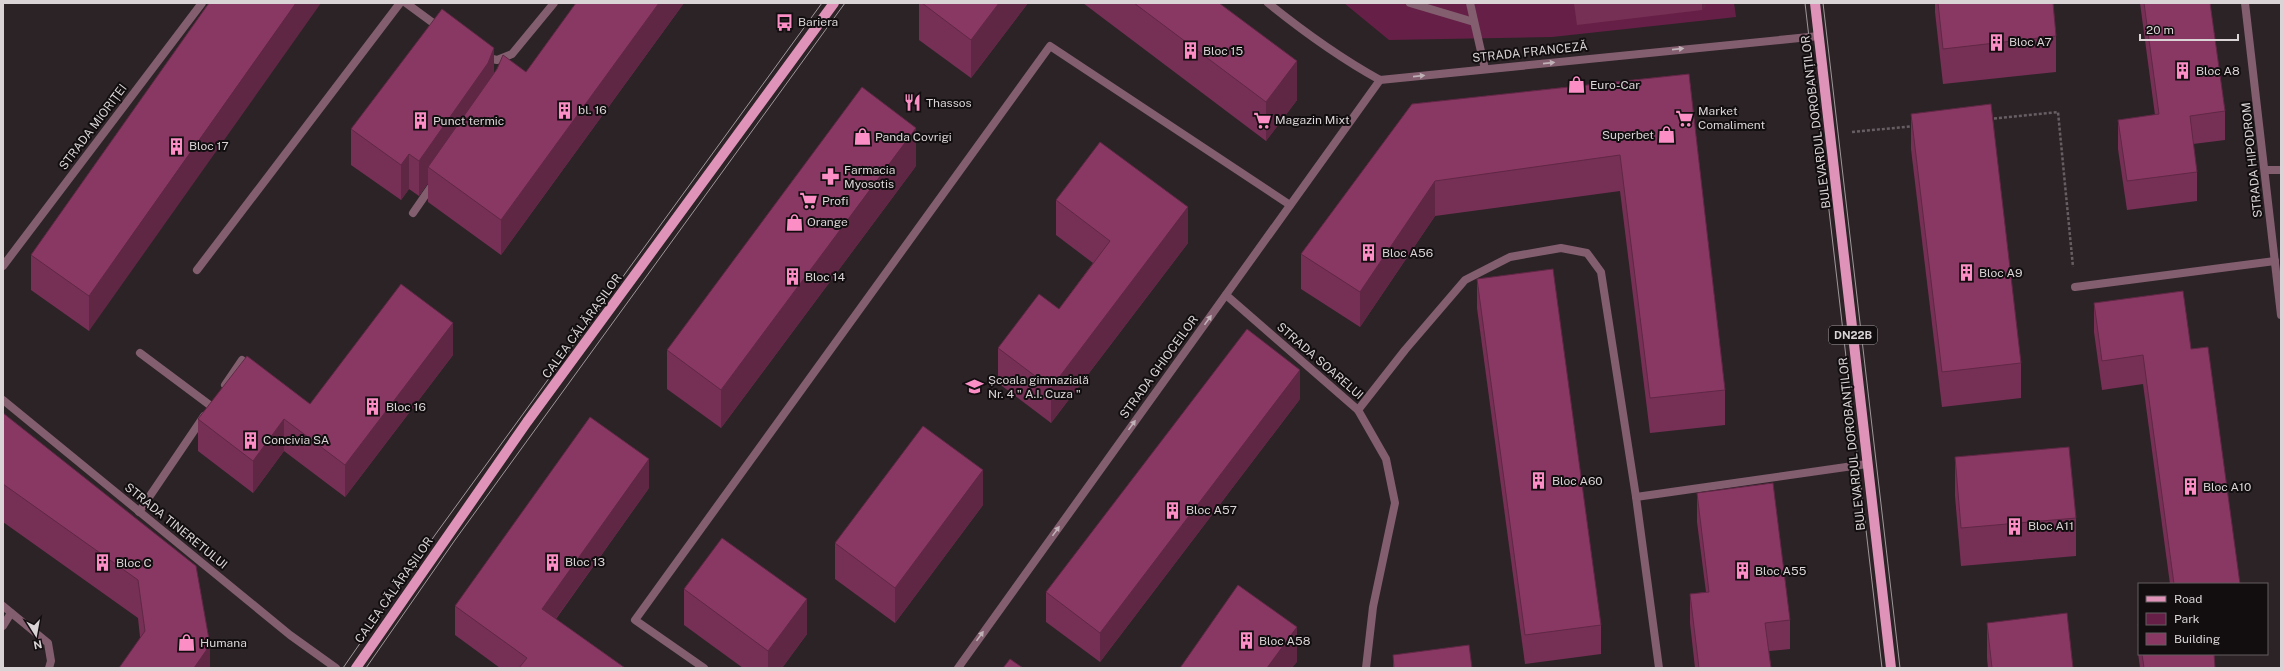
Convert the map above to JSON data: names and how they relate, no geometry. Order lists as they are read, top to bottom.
{
  "streets": {
    "main road": ["BULEVARDUL DOROBANȚILOR", "CALEA CĂLĂRAȘILOR", "DN22B"],
    "street": [
      "STRADA FRANCEZĂ",
      "STRADA MIORIȚEI",
      "STRADA HIPODROM",
      "STRADA SOARELUI",
      "STRADA GHIOCEILOR",
      "STRADA TINERETULUI"
    ]
  },
  "crossings": [
    ["STRADA FRANCEZĂ", "BULEVARDUL DOROBANȚILOR"],
    ["STRADA FRANCEZĂ", "STRADA GHIOCEILOR"],
    ["STRADA SOARELUI", "STRADA GHIOCEILOR"]
  ],
  "one_way": ["STRADA FRANCEZĂ", "STRADA GHIOCEILOR"],
  "places": {
    "bus stop": ["Bariera"],
    "building": [
      "Bloc A7",
      "Bloc 15",
      "Bloc A8",
      "bl. 16",
      "Punct termic",
      "Bloc 17",
      "Bloc A56",
      "Bloc A9",
      "Bloc 14",
      "Bloc 16",
      "Concivia SA",
      "Bloc A60",
      "Bloc A10",
      "Bloc A57",
      "Bloc A11",
      "Bloc 13",
      "Bloc C",
      "Bloc A55",
      "Bloc A58"
    ],
    "shop": [
      "Euro-Car",
      "Superbet",
      "Panda Covrigi",
      "Orange",
      "Humana"
    ],
    "restaurant": ["Thassos"],
    "supermarket": ["Market Comaliment", "Magazin Mixt", "Profi"],
    "pharmacy": ["Farmacia Myosotis"],
    "school or university": ["Școala gimnazială Nr. 4 \" A.I. Cuza \""]
  },
  "legend": ["Road", "Park", "Building"],
  "scale_bar": "20 m",
  "north": "bottom"
}
